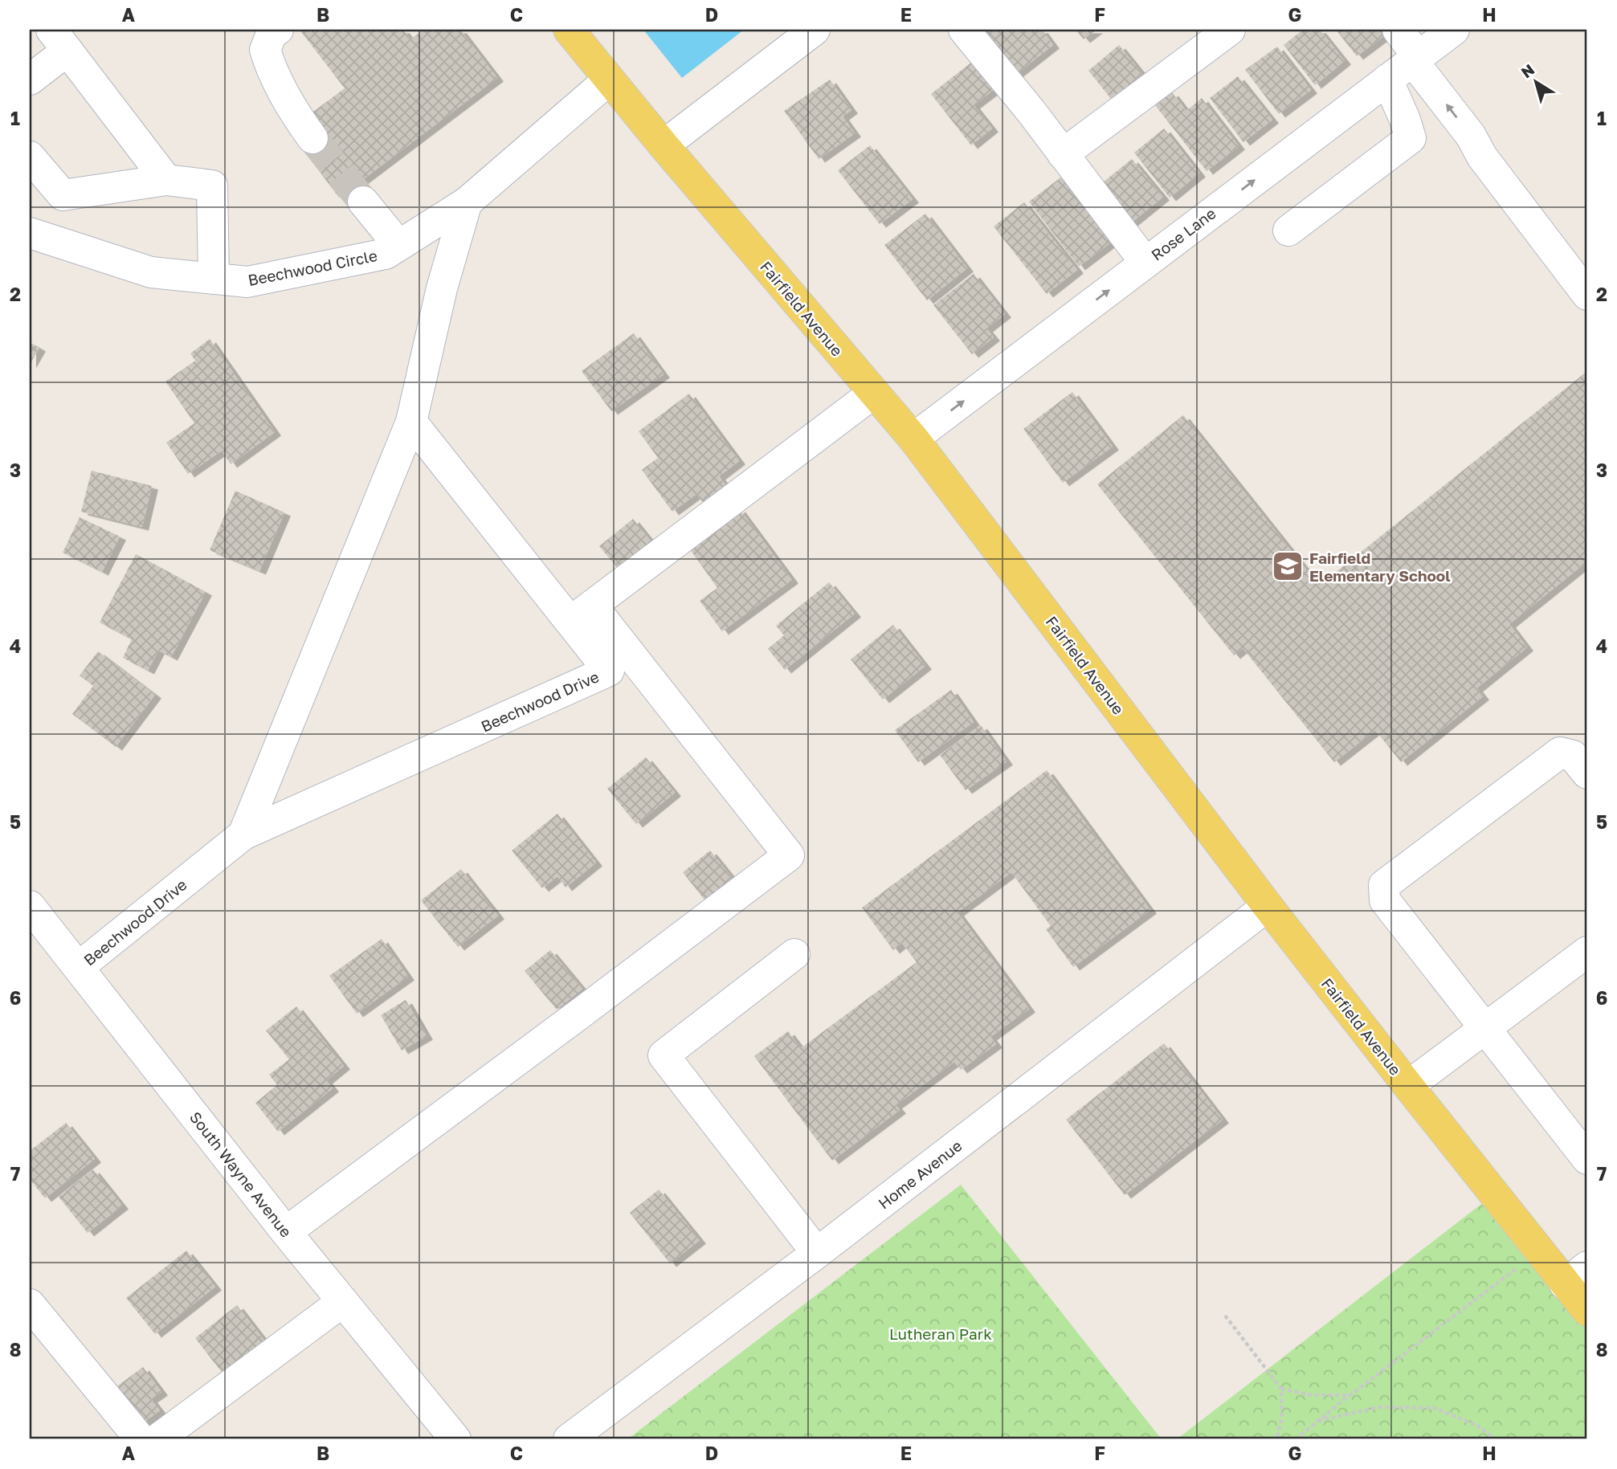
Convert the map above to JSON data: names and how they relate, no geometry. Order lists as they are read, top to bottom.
{
  "streets": {
    "main road": ["Fairfield Avenue"],
    "street": [
      "Rose Lane",
      "Beechwood Circle",
      "Beechwood Drive",
      "South Wayne Avenue",
      "Home Avenue"
    ]
  },
  "crossings": [
    ["Rose Lane", "Fairfield Avenue"],
    ["Beechwood Circle", "Fairfield Avenue"],
    ["Beechwood Circle", "Beechwood Drive"],
    ["Fairfield Avenue", "Home Avenue"],
    ["Beechwood Drive", "South Wayne Avenue"]
  ],
  "parks": ["Lutheran Park"],
  "places": {
    "school or university": ["Fairfield Elementary School"]
  },
  "north": "top left",
  "grid": {
    "columns": [
      "A",
      "B",
      "C",
      "D",
      "E",
      "F",
      "G",
      "H"
    ],
    "rows": [
      "1",
      "2",
      "3",
      "4",
      "5",
      "6",
      "7",
      "8"
    ]
  }
}
